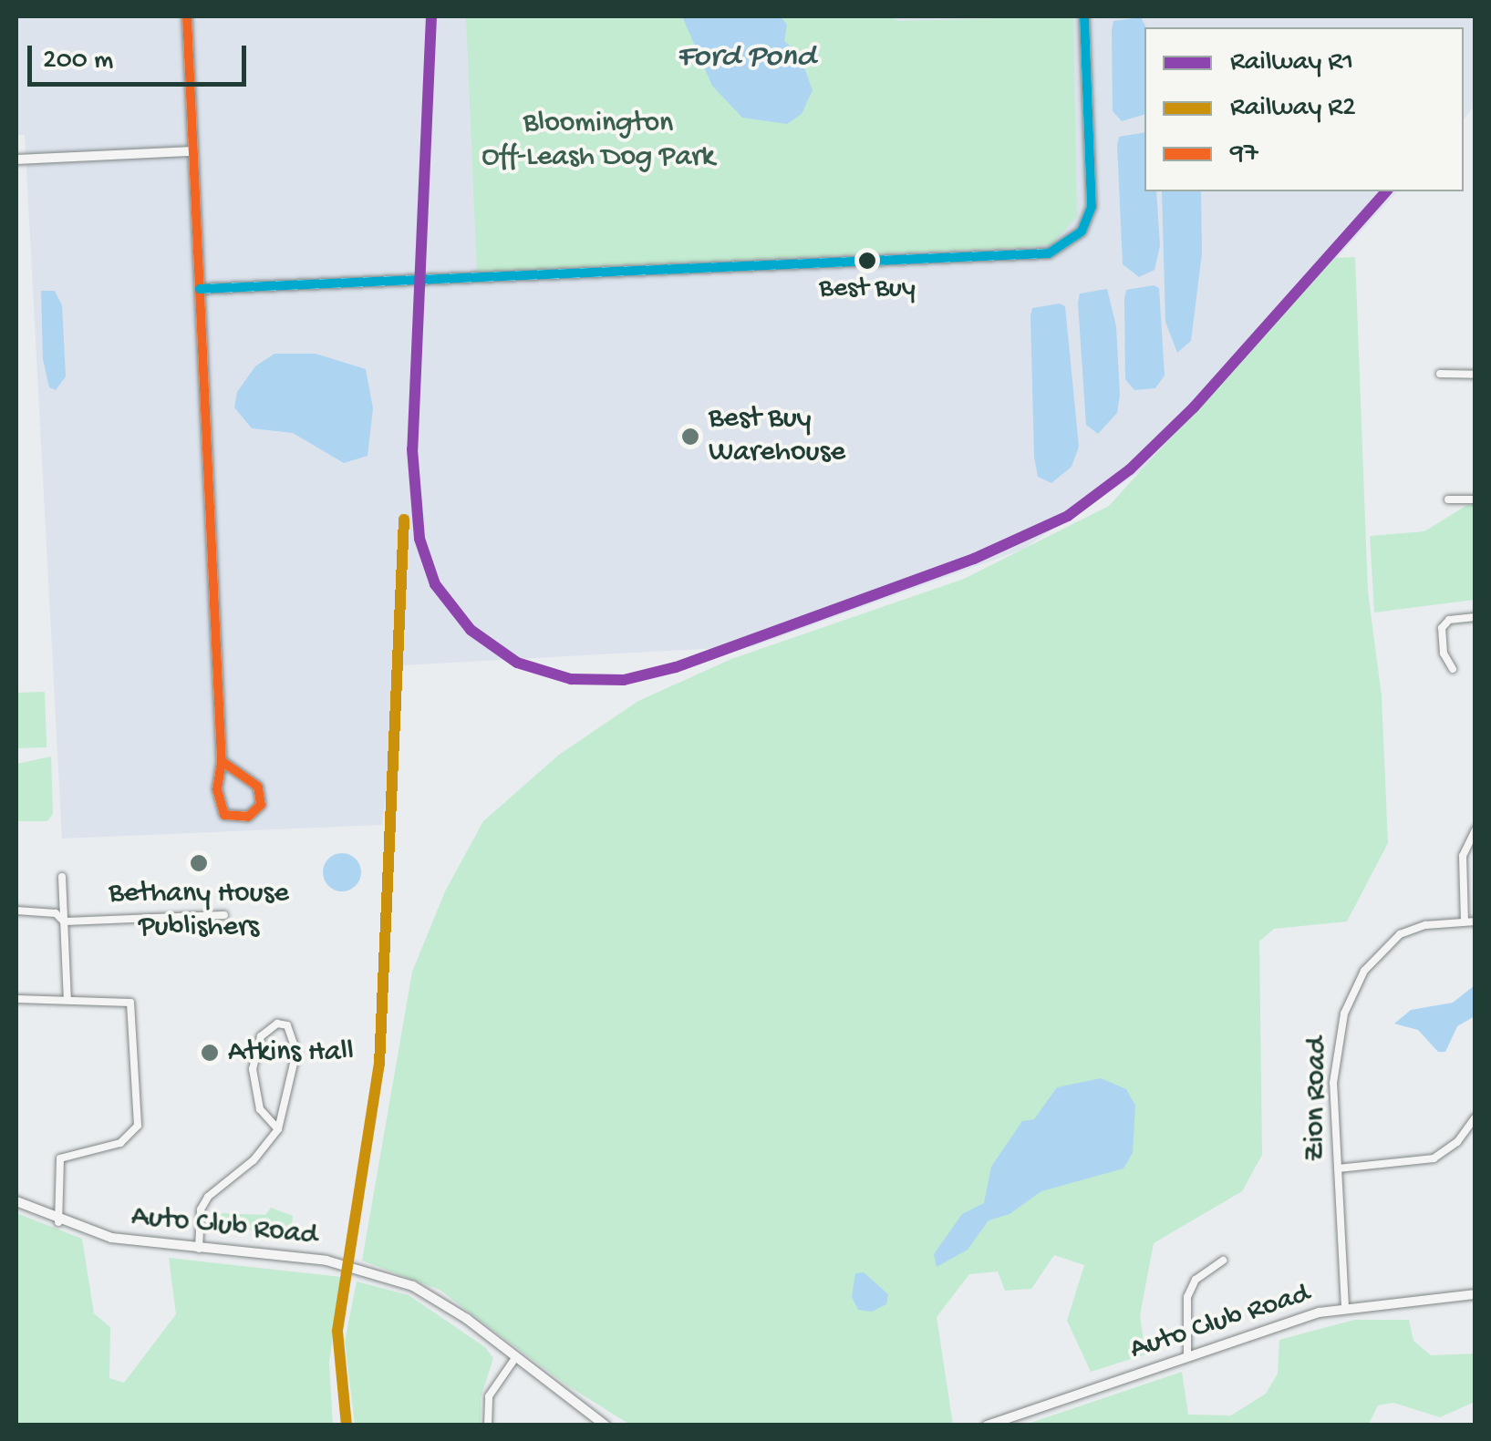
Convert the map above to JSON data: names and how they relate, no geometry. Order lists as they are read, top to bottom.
{
  "streets": {
    "street": ["Zion Road", "Auto Club Road"]
  },
  "crossings": [
    ["Zion Road", "Auto Club Road"]
  ],
  "water": ["Ford Pond"],
  "parks": ["Bloomington Off-Leash Dog Park"],
  "places": [
    "Best Buy",
    "Best Buy Warehouse",
    "Bethany House Publishers",
    "Atkins Hall"
  ],
  "lines": ["rail line R1", "transit line 97", "rail line R2"],
  "legend": ["Railway R1", "Railway R2", "97"],
  "scale_bar": "200 m"
}
